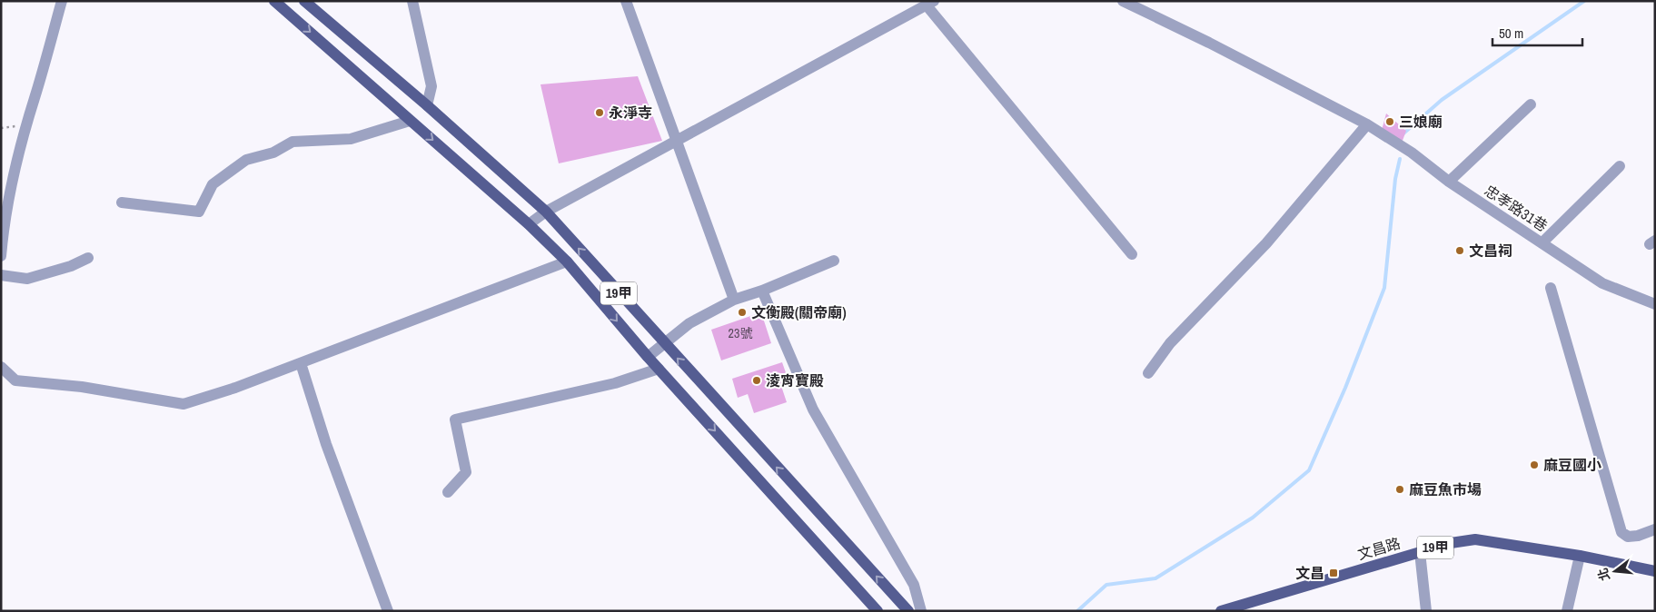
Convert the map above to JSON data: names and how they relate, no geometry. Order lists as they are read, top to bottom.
{
  "streets": {
    "main road": ["19甲", "文昌路"],
    "street": ["忠孝路31巷"]
  },
  "places": {
    "other": [
      "永淨寺",
      "三娘廟",
      "文昌祠",
      "文衡殿(關帝廟)",
      "淩宵寶殿",
      "麻豆國小",
      "麻豆魚市場"
    ],
    "transit": ["文昌"]
  },
  "house_numbers": ["23號"],
  "scale_bar": "50 m",
  "north": "left"
}
